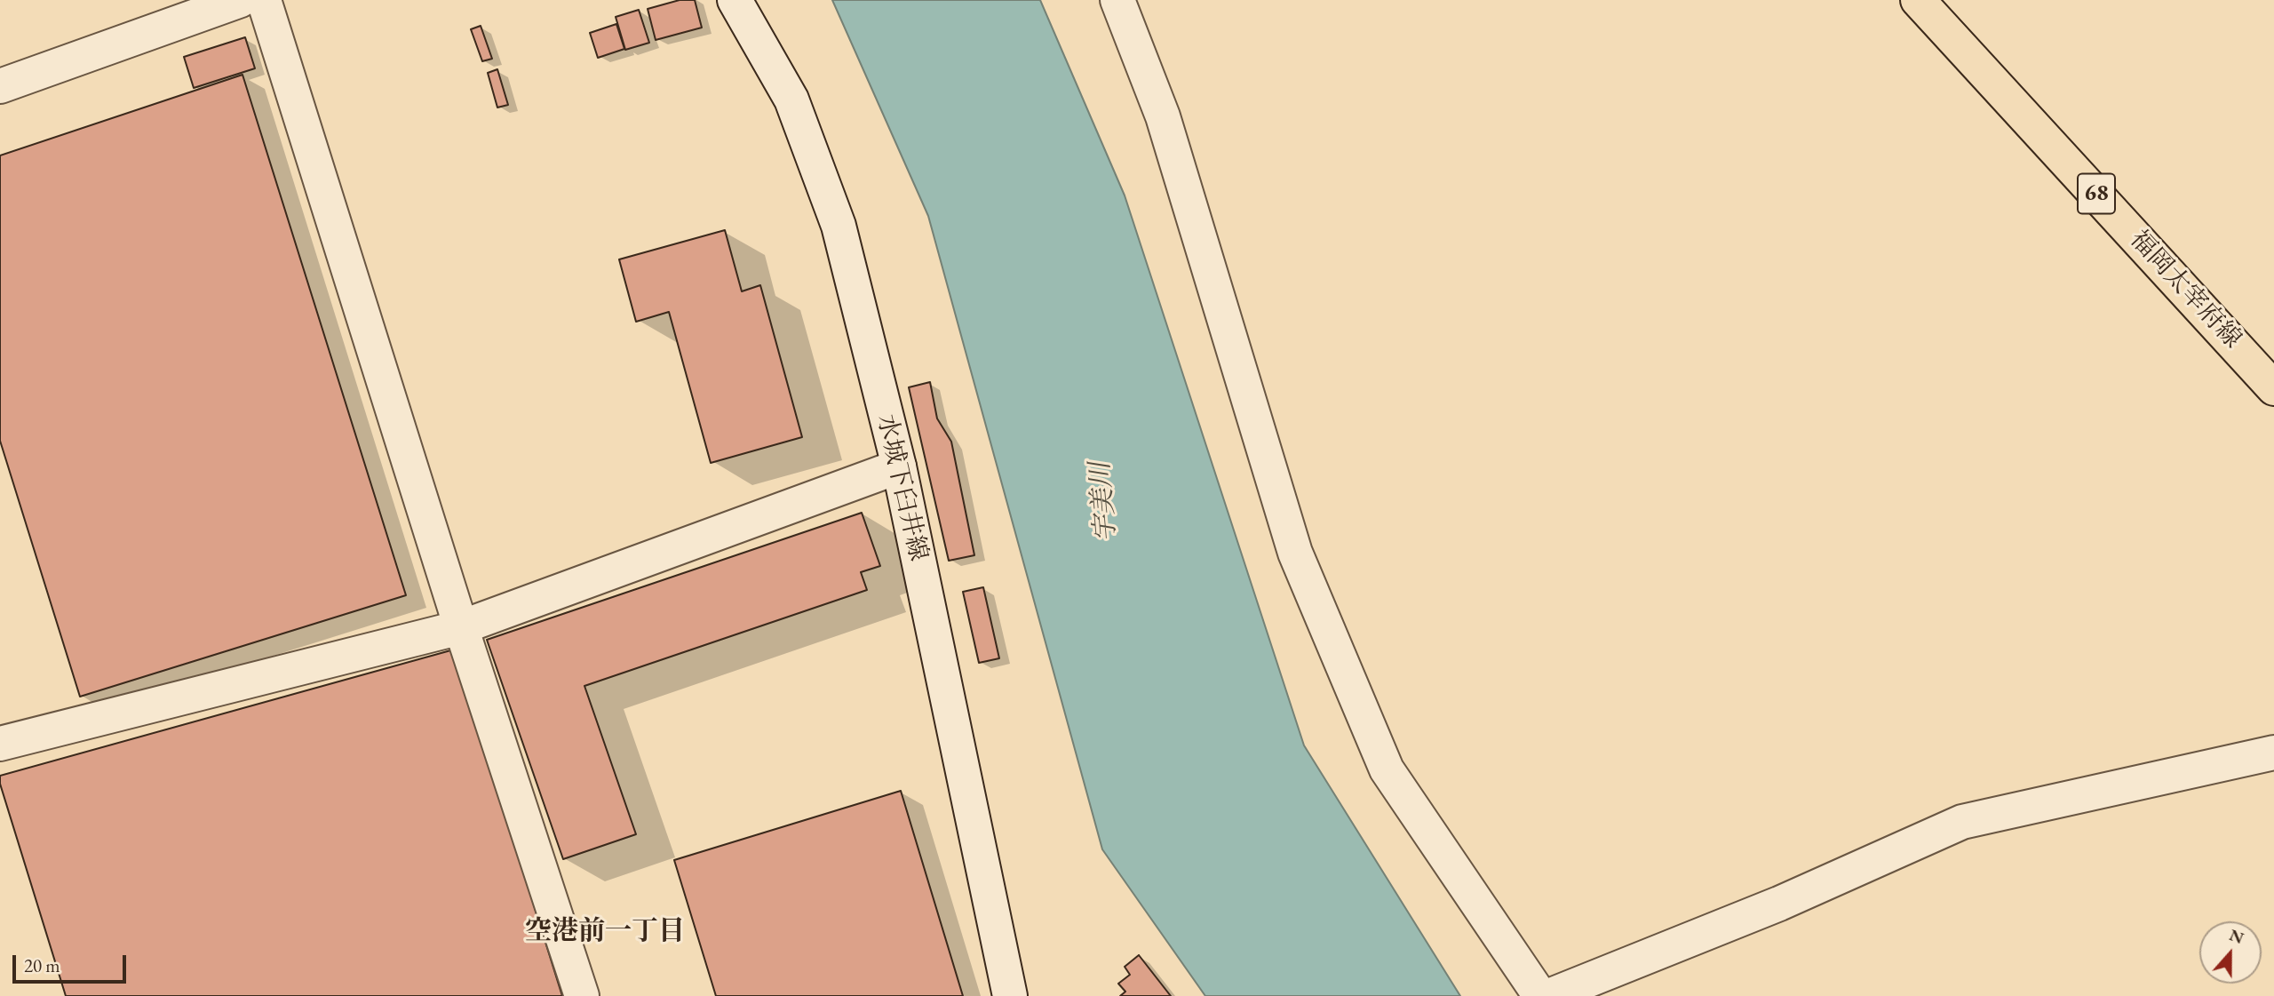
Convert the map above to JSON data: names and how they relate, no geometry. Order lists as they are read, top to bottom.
{
  "streets": {
    "main road": ["68", "福岡太宰府線"],
    "street": ["水城下臼井線"]
  },
  "districts": ["空港前一丁目"],
  "water": ["宇美川"],
  "scale_bar": "20 m",
  "north": "top"
}
